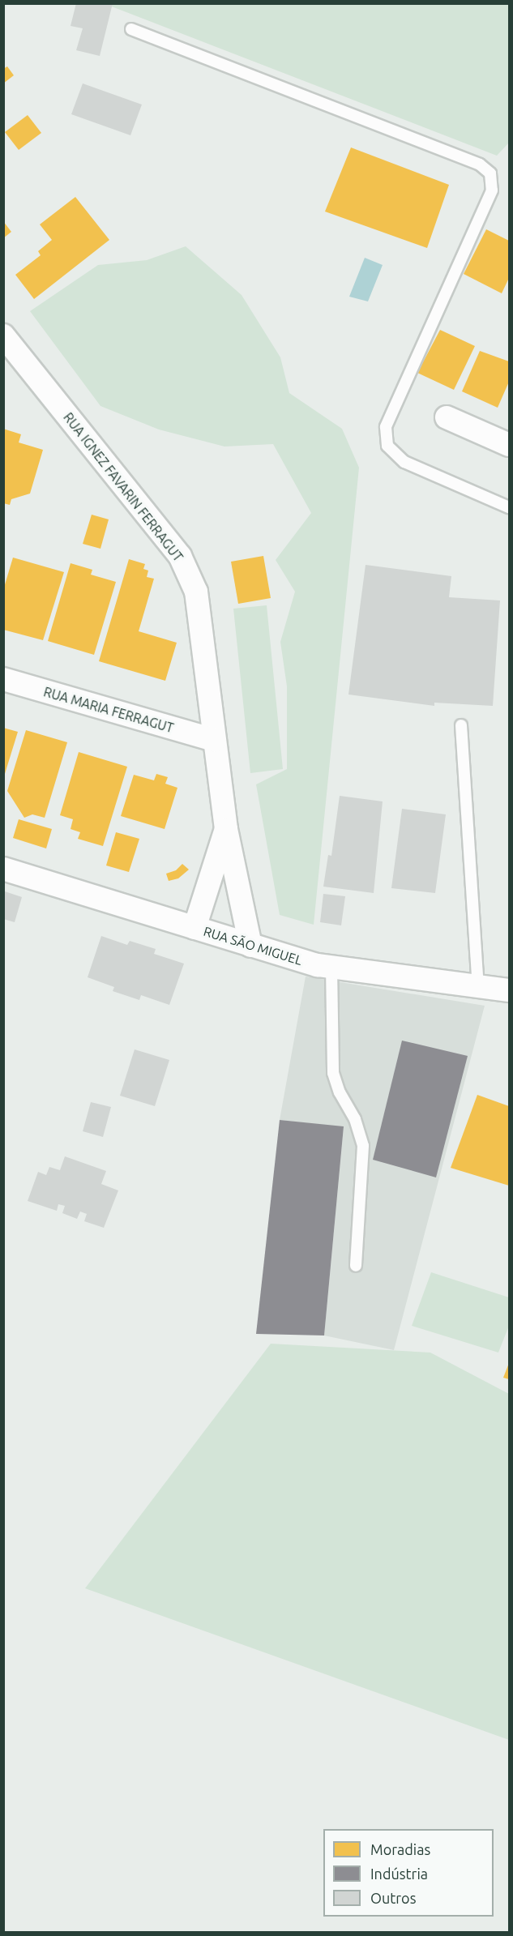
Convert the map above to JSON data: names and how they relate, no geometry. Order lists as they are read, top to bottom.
{
  "streets": {
    "street": ["RUA IGNEZ FAVARIN FERRAGUT", "RUA MARIA FERRAGUT", "RUA SÃO MIGUEL"]
  },
  "crossings": [
    ["RUA IGNEZ FAVARIN FERRAGUT", "RUA MARIA FERRAGUT"],
    ["RUA IGNEZ FAVARIN FERRAGUT", "RUA SÃO MIGUEL"]
  ],
  "legend": ["Moradias", "Indústria", "Outros"]
}
